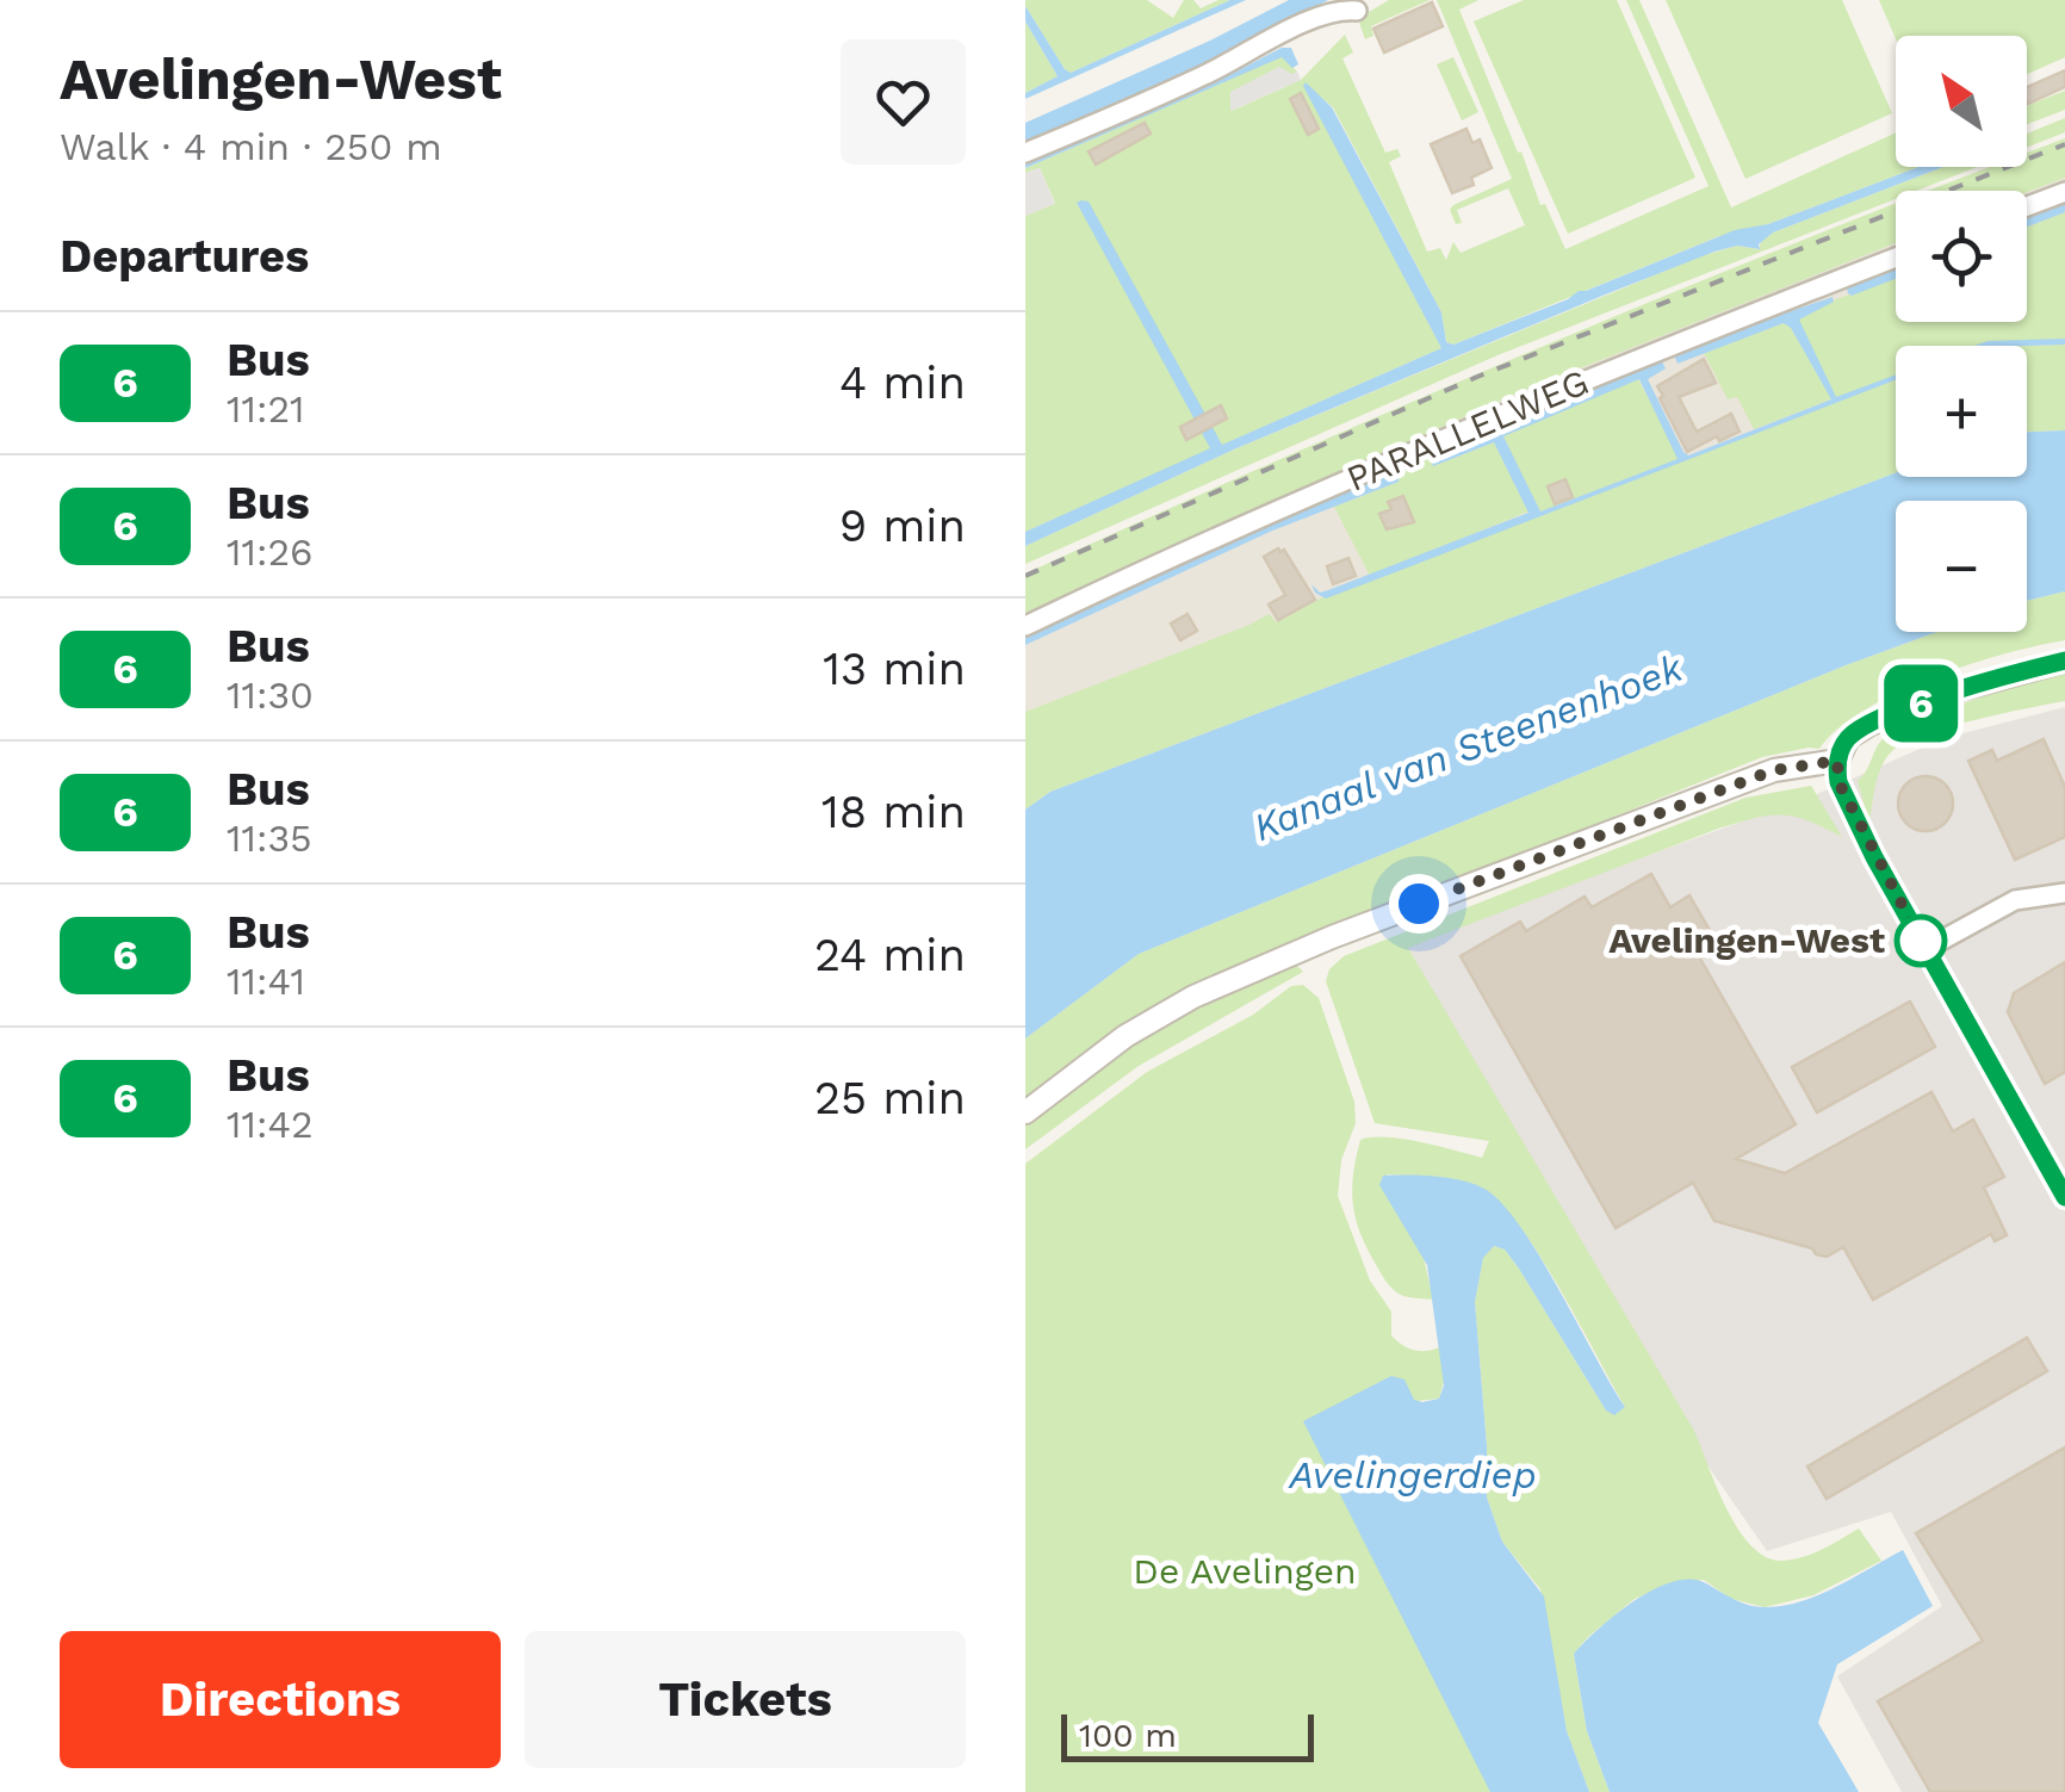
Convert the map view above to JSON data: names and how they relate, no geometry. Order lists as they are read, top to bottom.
{
  "streets": {
    "street": ["PARALLELWEG"]
  },
  "water": ["Kanaal van Steenenhoek", "Avelingerdiep"],
  "parks": ["De Avelingen"],
  "places": ["Avelingen-West"],
  "lines": ["bus line 6"],
  "scale_bar": "100 m",
  "north": "top left",
  "page": {
    "heading": [
      ["Avelingen-West", "Walk · 4 min · 250 m"],
      "Departures"
    ],
    "on_map": "6",
    "map_buttons": ["+", "−"],
    "list": [
      {
        "mark": "6",
        "name": "Bus",
        "note": "11:21",
        "value": "4 min"
      },
      {
        "mark": "6",
        "name": "Bus",
        "note": "11:26",
        "value": "9 min"
      },
      {
        "mark": "6",
        "name": "Bus",
        "note": "11:30",
        "value": "13 min"
      },
      {
        "mark": "6",
        "name": "Bus",
        "note": "11:35",
        "value": "18 min"
      },
      {
        "mark": "6",
        "name": "Bus",
        "note": "11:41",
        "value": "24 min"
      },
      {
        "mark": "6",
        "name": "Bus",
        "note": "11:42",
        "value": "25 min"
      }
    ],
    "buttons": ["Directions", "Tickets"],
    "scale": "100 m"
  }
}
